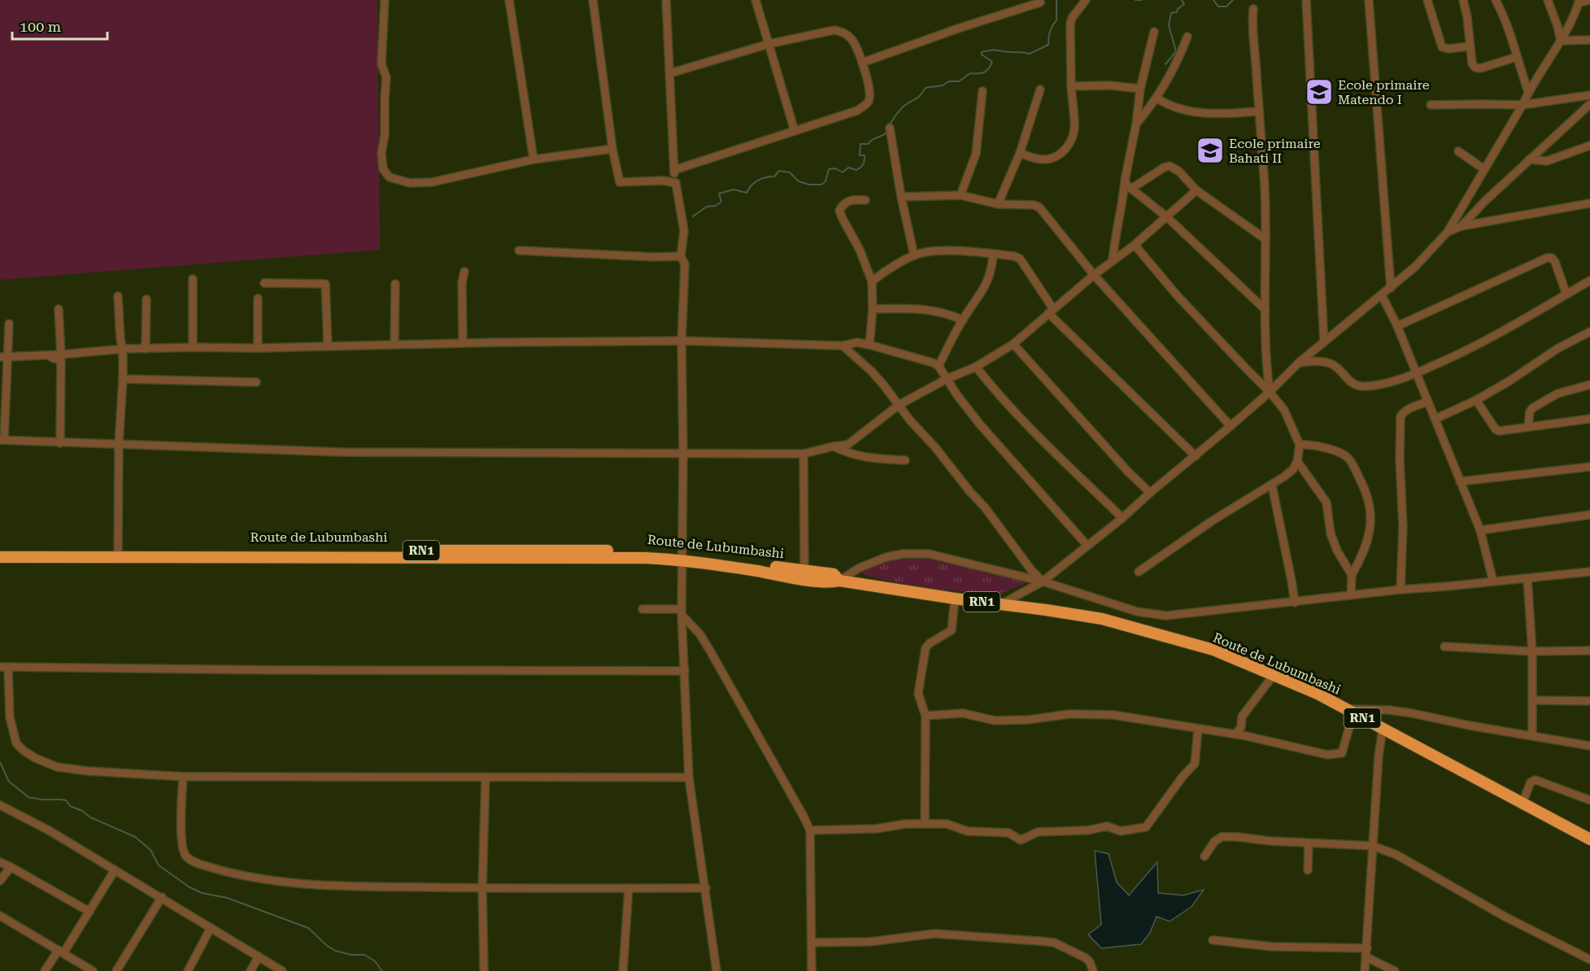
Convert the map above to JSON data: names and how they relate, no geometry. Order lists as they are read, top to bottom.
{
  "streets": {
    "highway": ["Route de Lubumbashi", "RN1"]
  },
  "places": {
    "school or university": ["Ecole primaire Matendo I", "Ecole primaire Bahati II"]
  },
  "scale_bar": "100 m"
}
